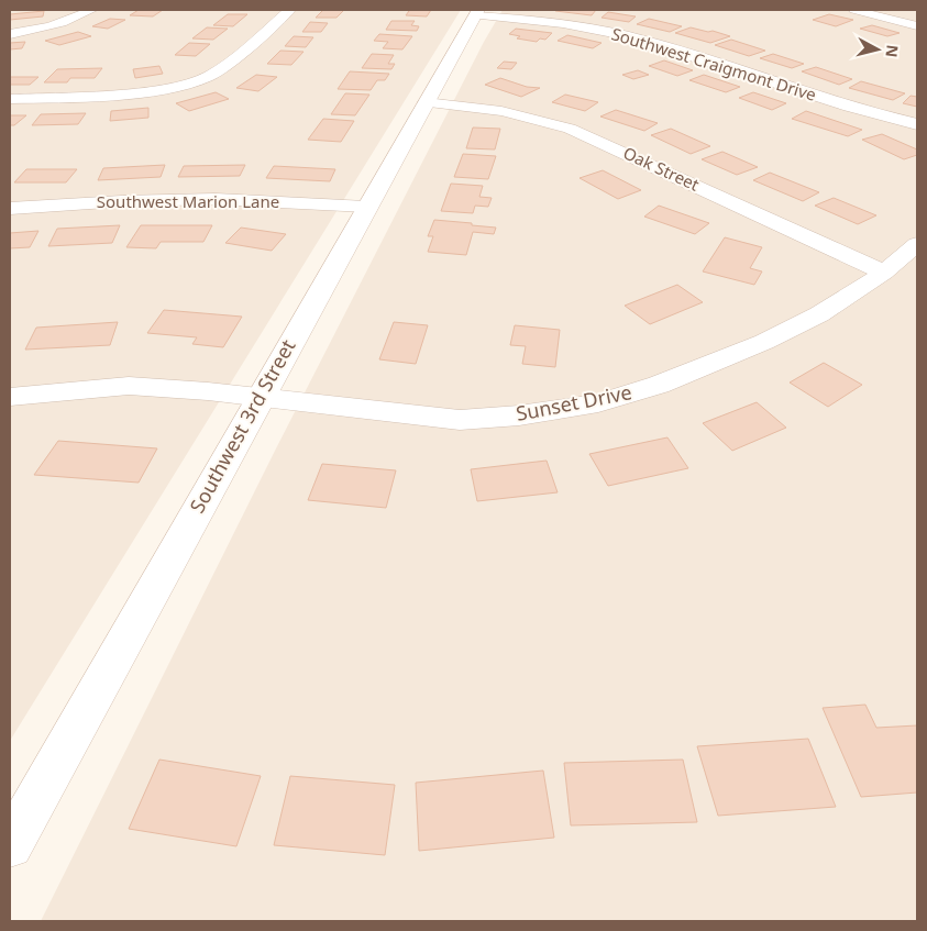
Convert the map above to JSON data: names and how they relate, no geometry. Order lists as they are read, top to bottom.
{
  "streets": {
    "street": [
      "Southwest Craigmont Drive",
      "Oak Street",
      "Southwest Marion Lane",
      "Sunset Drive",
      "Southwest 3rd Street"
    ]
  },
  "crossings": [
    ["Southwest Craigmont Drive", "Southwest 3rd Street"],
    ["Oak Street", "Sunset Drive"],
    ["Oak Street", "Southwest 3rd Street"],
    ["Southwest Marion Lane", "Southwest 3rd Street"],
    ["Sunset Drive", "Southwest 3rd Street"]
  ],
  "north": "right"
}
